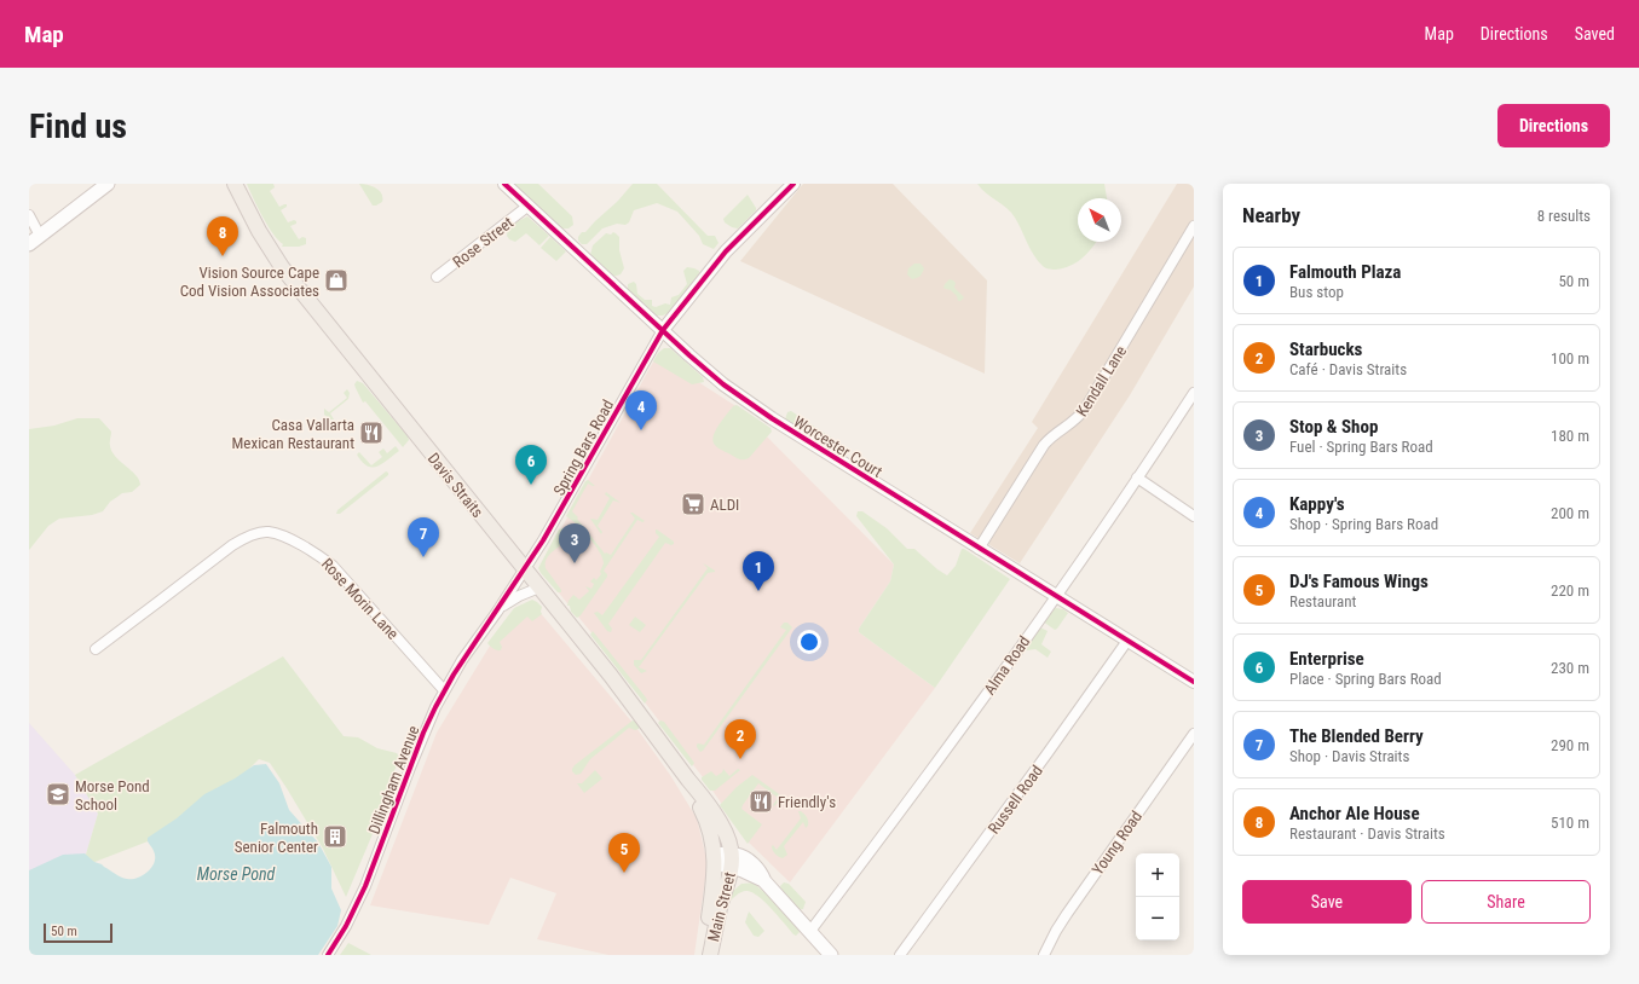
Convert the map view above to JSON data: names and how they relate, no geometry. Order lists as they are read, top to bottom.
{
  "streets": {
    "main road": ["Davis Straits", "Main Street"],
    "street": [
      "Rose Street",
      "Kendall Lane",
      "Worcester Court",
      "Spring Bars Road",
      "Rose Morin Lane",
      "Alma Road",
      "Dillingham Avenue",
      "Russell Road",
      "Young Road"
    ]
  },
  "crossings": [
    ["Rose Street", "Worcester Court"],
    ["Kendall Lane", "Worcester Court"],
    ["Worcester Court", "Spring Bars Road"],
    ["Worcester Court", "Alma Road"],
    ["Worcester Court", "Russell Road"],
    ["Spring Bars Road", "Davis Straits"],
    ["Spring Bars Road", "Dillingham Avenue"],
    ["Davis Straits", "Dillingham Avenue"],
    ["Davis Straits", "Main Street"],
    ["Rose Morin Lane", "Dillingham Avenue"]
  ],
  "water": ["Morse Pond"],
  "places": {
    "shop": ["Vision Source Cape Cod Vision Associates"],
    "restaurant": ["Casa Vallarta Mexican Restaurant", "Friendly's"],
    "supermarket": ["ALDI"],
    "school or university": ["Morse Pond School"],
    "building": ["Falmouth Senior Center"]
  },
  "scale_bar": "50 m",
  "north": "top left",
  "page": {
    "header": "Map",
    "nav": ["Map", "Directions", "Saved"],
    "buttons": [
      "Directions",
      ["Save", "Share"]
    ],
    "title": "Find us",
    "heading": ["Nearby", "8 results"],
    "pins": [
      "8",
      "4",
      "6",
      "7",
      "3",
      "1",
      "2",
      "5"
    ],
    "list": [
      {
        "mark": "1",
        "name": "Falmouth Plaza",
        "note": "Bus stop",
        "value": "50 m"
      },
      {
        "mark": "2",
        "name": "Starbucks",
        "note": "Café · Davis Straits",
        "value": "100 m"
      },
      {
        "mark": "3",
        "name": "Stop & Shop",
        "note": "Fuel · Spring Bars Road",
        "value": "180 m"
      },
      {
        "mark": "4",
        "name": "Kappy's",
        "note": "Shop · Spring Bars Road",
        "value": "200 m"
      },
      {
        "mark": "5",
        "name": "DJ's Famous Wings",
        "note": "Restaurant",
        "value": "220 m"
      },
      {
        "mark": "6",
        "name": "Enterprise",
        "note": "Place · Spring Bars Road",
        "value": "230 m"
      },
      {
        "mark": "7",
        "name": "The Blended Berry",
        "note": "Shop · Davis Straits",
        "value": "290 m"
      },
      {
        "mark": "8",
        "name": "Anchor Ale House",
        "note": "Restaurant · Davis Straits",
        "value": "510 m"
      }
    ],
    "map_buttons": ["+", "−"],
    "scale": "50 m"
  }
}
